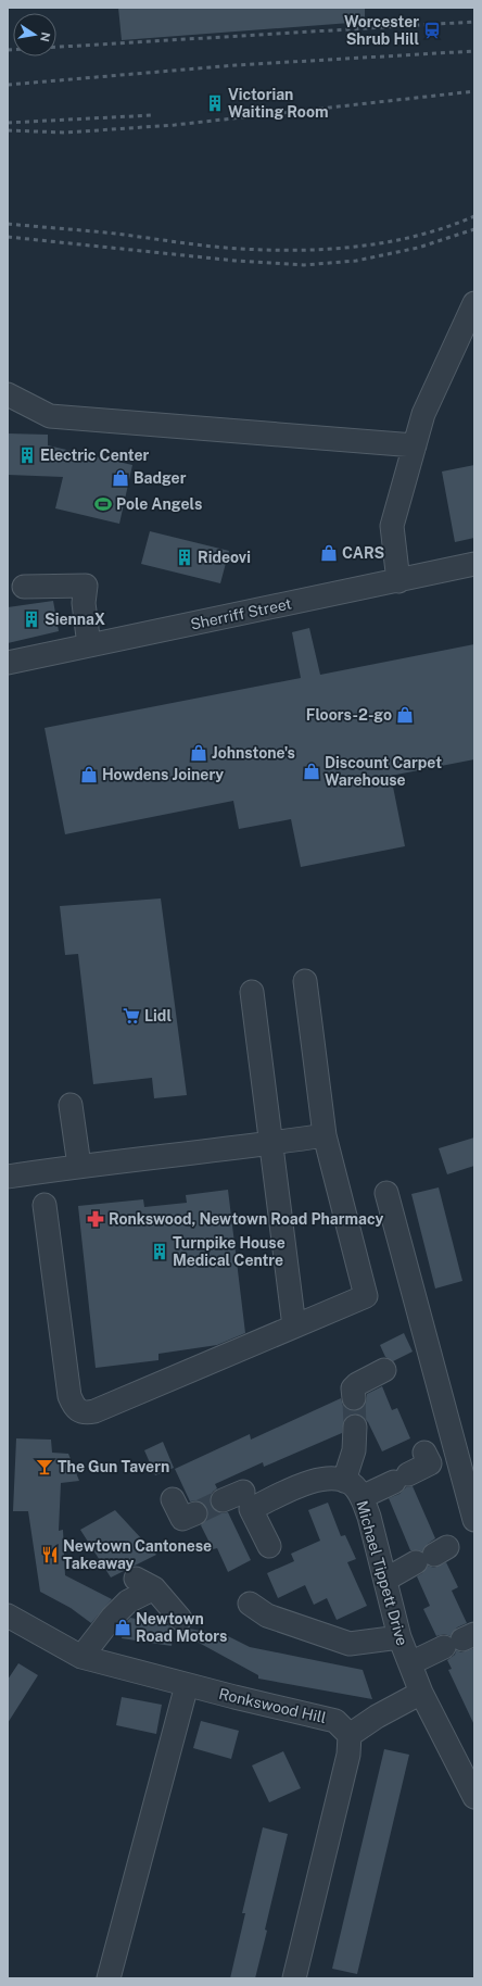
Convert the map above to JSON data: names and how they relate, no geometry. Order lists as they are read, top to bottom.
{
  "streets": {
    "street": ["Sherriff Street", "Michael Tippett Drive", "Ronkswood Hill"]
  },
  "places": {
    "station": ["Worcester Shrub Hill"],
    "building": [
      "Victorian Waiting Room",
      "Electric Center",
      "Rideovi",
      "SiennaX",
      "Turnpike House Medical Centre"
    ],
    "shop": [
      "Badger",
      "CARS",
      "Floors-2-go",
      "Johnstone's",
      "Discount Carpet Warehouse",
      "Howdens Joinery",
      "Newtown Road Motors"
    ],
    "sports": ["Pole Angels"],
    "supermarket": ["Lidl"],
    "pharmacy": ["Ronkswood, Newtown Road Pharmacy"],
    "bar": ["The Gun Tavern"],
    "restaurant": ["Newtown Cantonese Takeaway"]
  },
  "north": "right"
}
